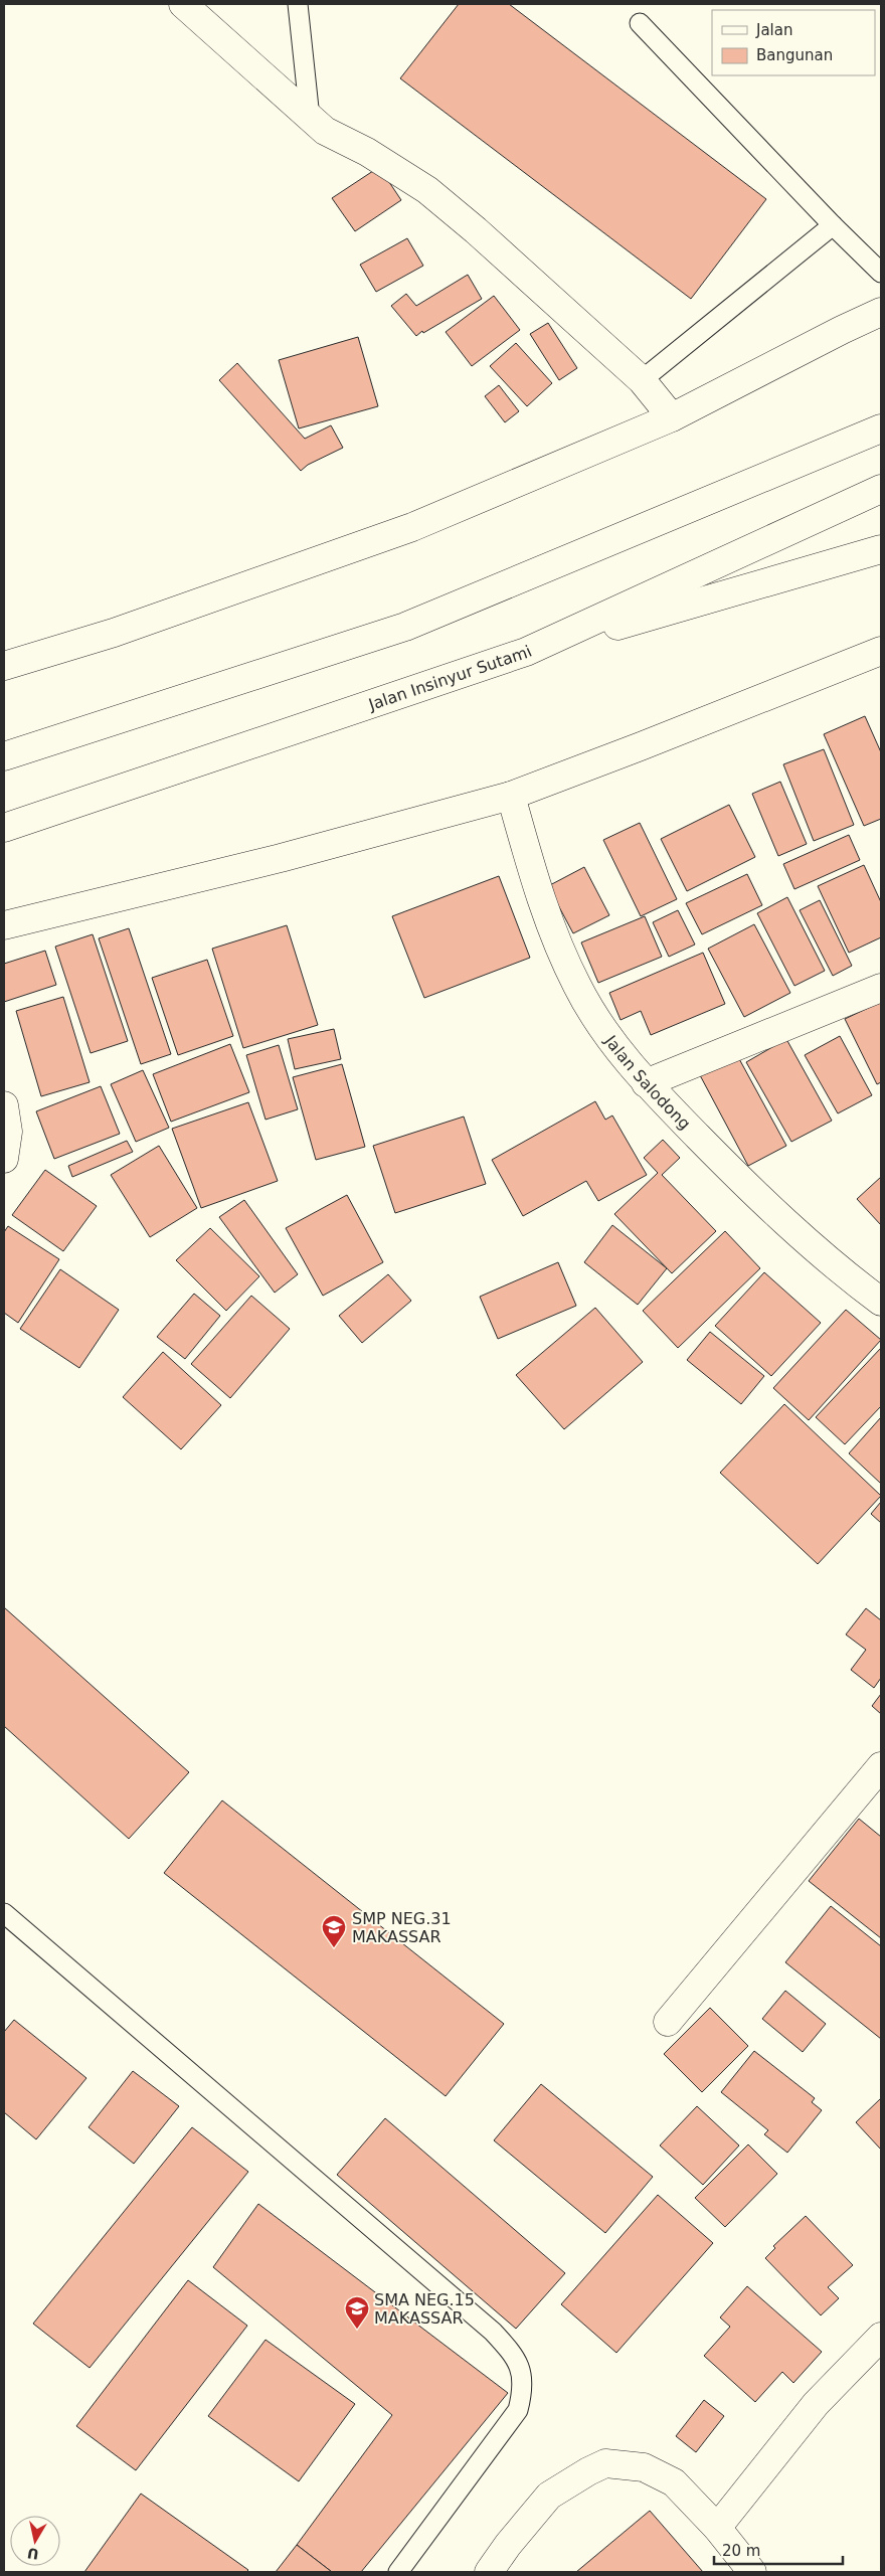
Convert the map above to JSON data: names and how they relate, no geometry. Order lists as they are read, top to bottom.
{
  "streets": {
    "main road": ["Jalan Insinyur Sutami", "Jalan Salodong"]
  },
  "places": {
    "school or university": ["SMP NEG.31 MAKASSAR", "SMA NEG.15 MAKASSAR"]
  },
  "legend": ["Jalan", "Bangunan"],
  "scale_bar": "20 m",
  "north": "bottom"
}
